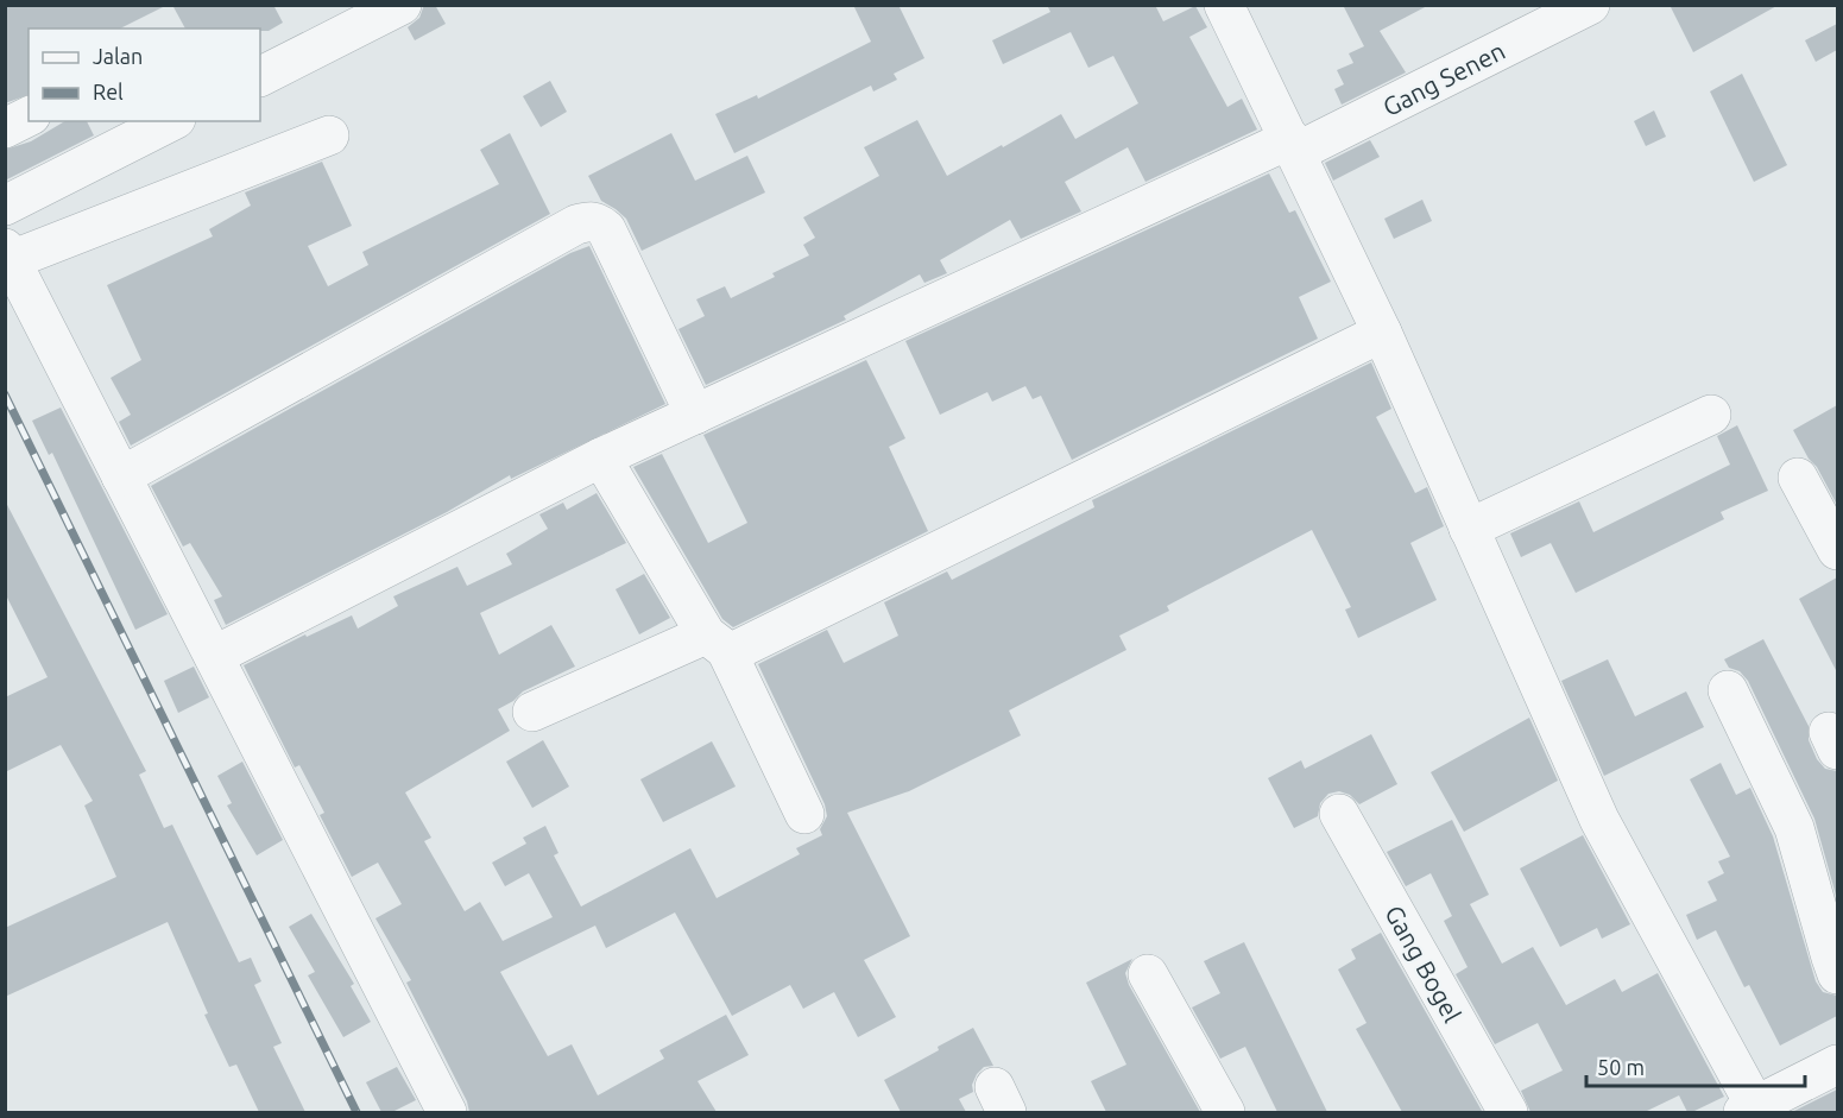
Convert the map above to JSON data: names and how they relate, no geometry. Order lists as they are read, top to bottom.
{
  "streets": {
    "street": ["Gang Senen", "Gang Bogel"]
  },
  "legend": ["Jalan", "Rel"],
  "scale_bar": "50 m"
}
